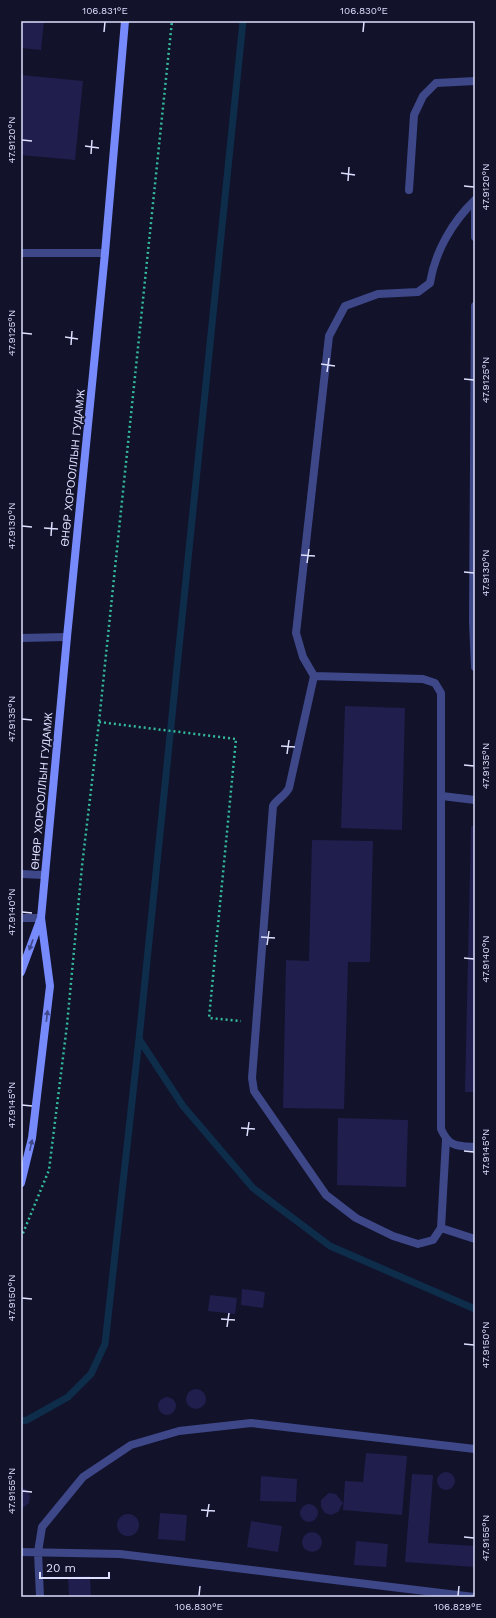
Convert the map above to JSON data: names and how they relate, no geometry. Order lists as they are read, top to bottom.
{
  "streets": {
    "main road": ["ӨНӨР ХОРООЛЛЫН ГУДАМЖ"]
  },
  "scale_bar": "20 m",
  "coordinates": [
    "106.831°E",
    "106.830°E",
    "47.9120°N",
    "47.9125°N",
    "47.9130°N",
    "47.9135°N",
    "47.9140°N",
    "47.9145°N",
    "47.9150°N",
    "47.9155°N",
    "106.829°E"
  ]
}
